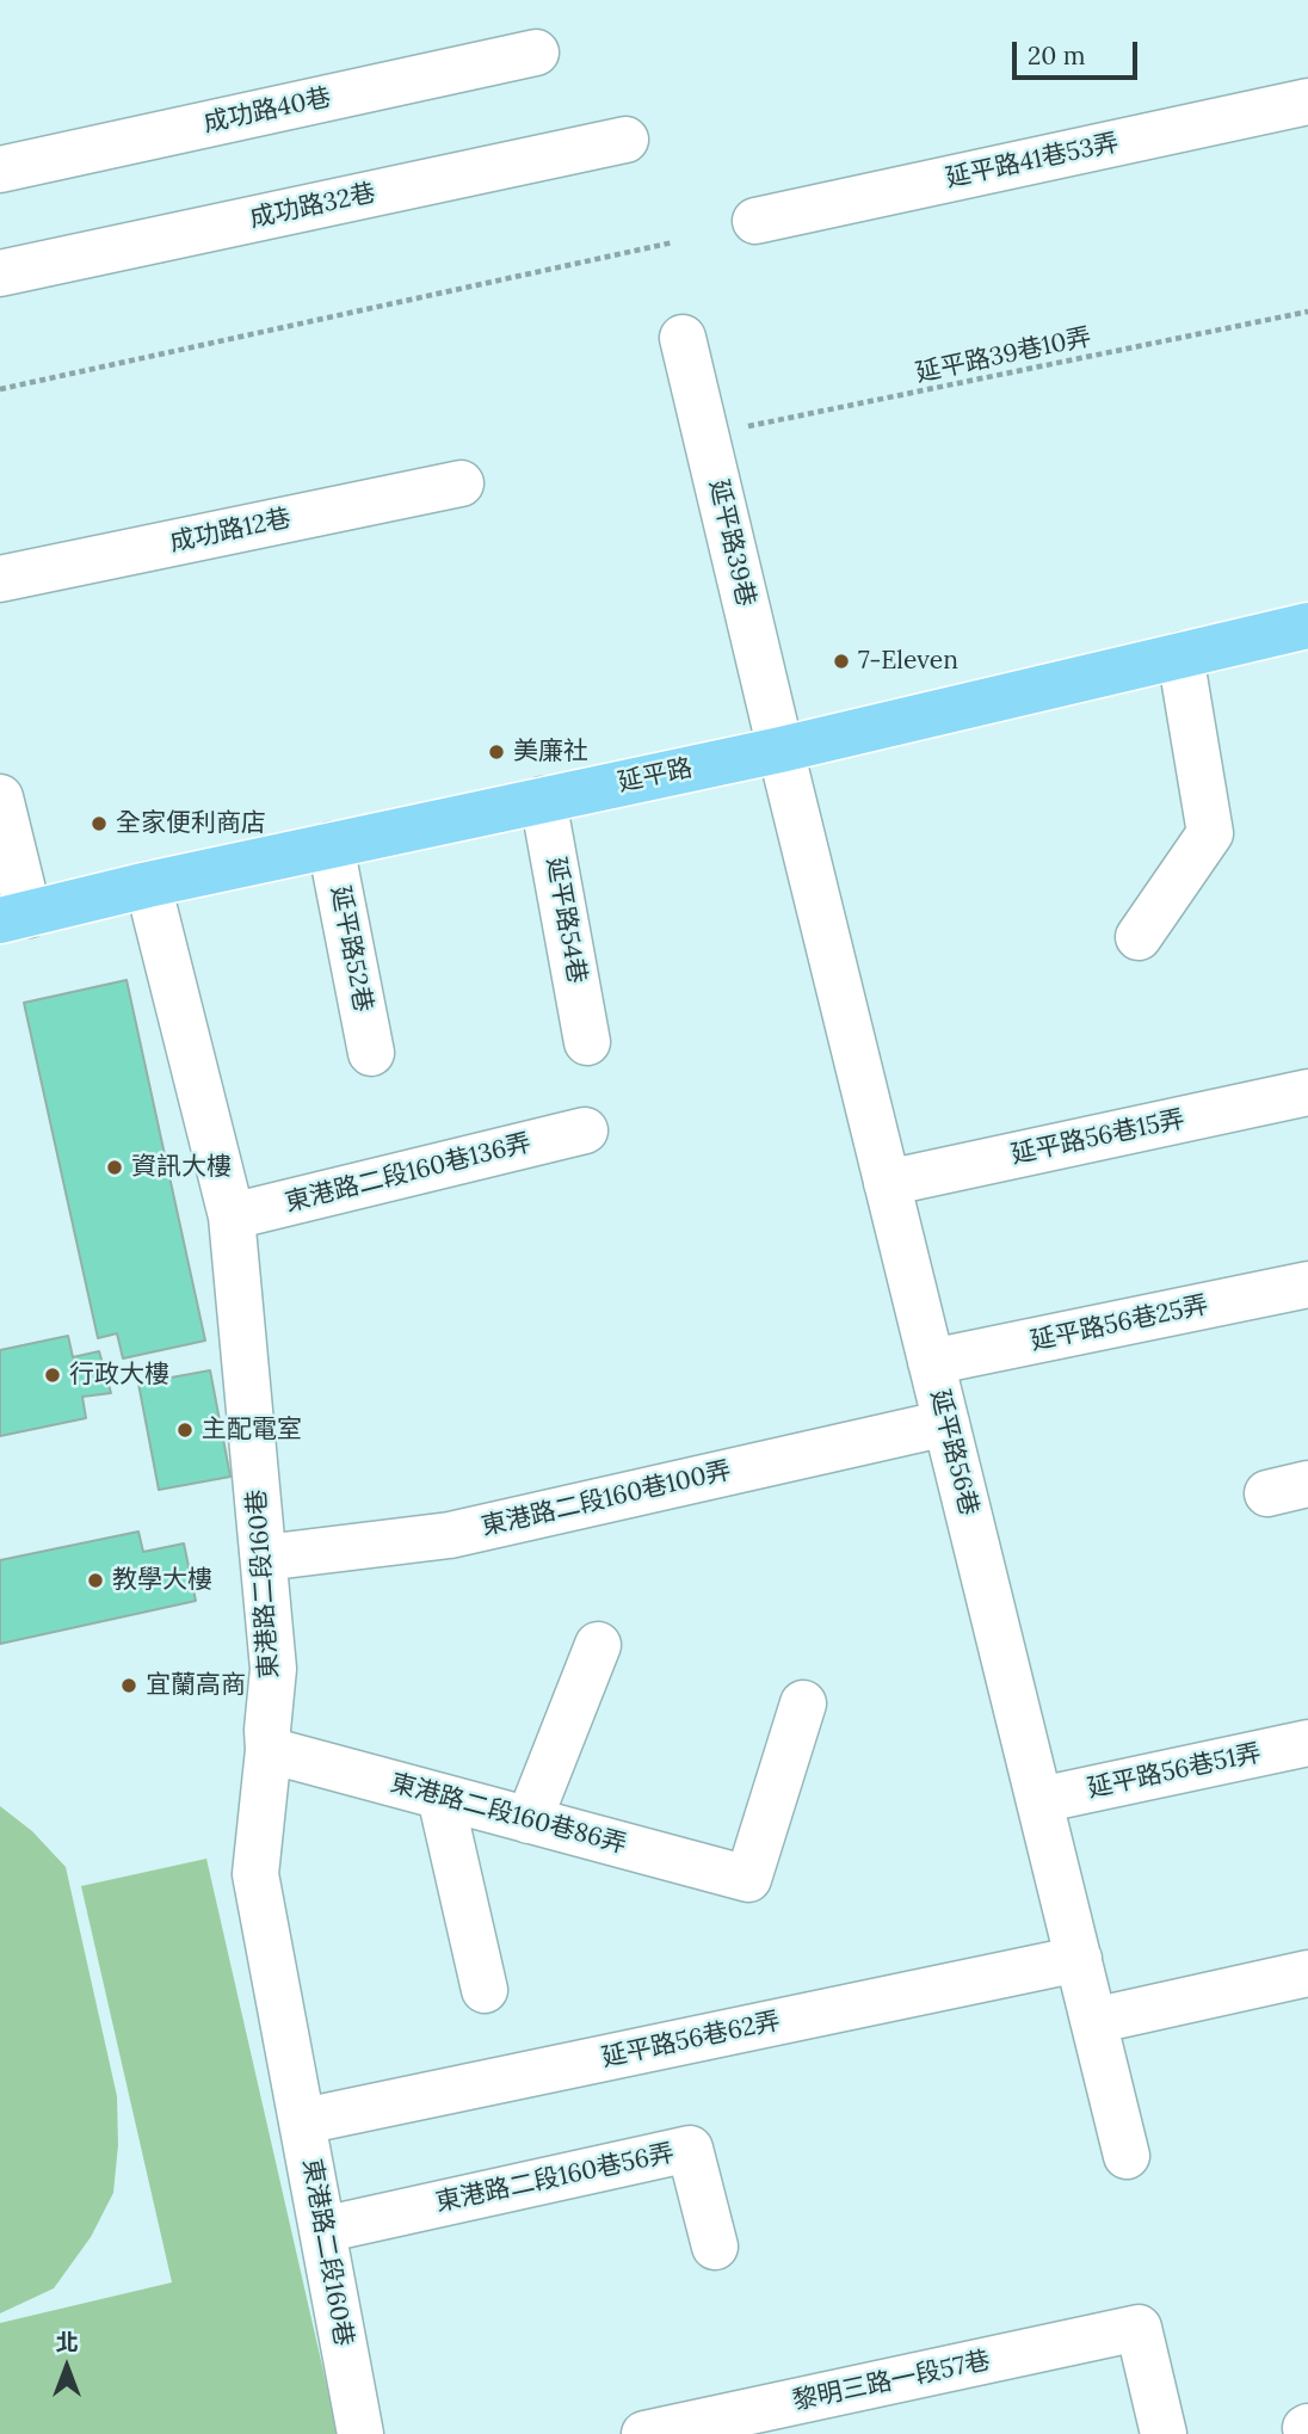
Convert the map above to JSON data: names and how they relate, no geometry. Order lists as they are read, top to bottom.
{
  "streets": {
    "main road": ["延平路"],
    "street": [
      "成功路40巷",
      "延平路41巷53弄",
      "成功路32巷",
      "成功路12巷",
      "延平路39巷",
      "延平路54巷",
      "延平路52巷",
      "延平路56巷15弄",
      "東港路二段160巷136弄",
      "延平路56巷25弄",
      "延平路56巷",
      "東港路二段160巷100弄",
      "東港路二段160巷",
      "延平路56巷51弄",
      "東港路二段160巷86弄",
      "延平路56巷62弄",
      "東港路二段160巷56弄",
      "黎明三路一段57巷"
    ],
    "path": ["延平路39巷10弄"]
  },
  "crossings": [
    ["延平路39巷10弄", "延平路39巷"],
    ["延平路39巷", "延平路"],
    ["延平路39巷", "延平路56巷"],
    ["延平路", "延平路54巷"],
    ["延平路", "延平路52巷"],
    ["延平路", "延平路56巷"],
    ["延平路", "東港路二段160巷"],
    ["延平路56巷15弄", "延平路56巷"],
    ["東港路二段160巷136弄", "東港路二段160巷"],
    ["延平路56巷25弄", "延平路56巷"],
    ["延平路56巷", "東港路二段160巷100弄"],
    ["延平路56巷", "延平路56巷51弄"],
    ["延平路56巷", "延平路56巷62弄"],
    ["東港路二段160巷100弄", "東港路二段160巷"],
    ["東港路二段160巷", "東港路二段160巷86弄"],
    ["東港路二段160巷", "延平路56巷62弄"],
    ["東港路二段160巷", "東港路二段160巷56弄"]
  ],
  "places": [
    "7-Eleven",
    "美廉社",
    "全家便利商店",
    "資訊大樓",
    "行政大樓",
    "主配電室",
    "教學大樓",
    "宜蘭高商"
  ],
  "scale_bar": "20 m",
  "north": "top"
}
